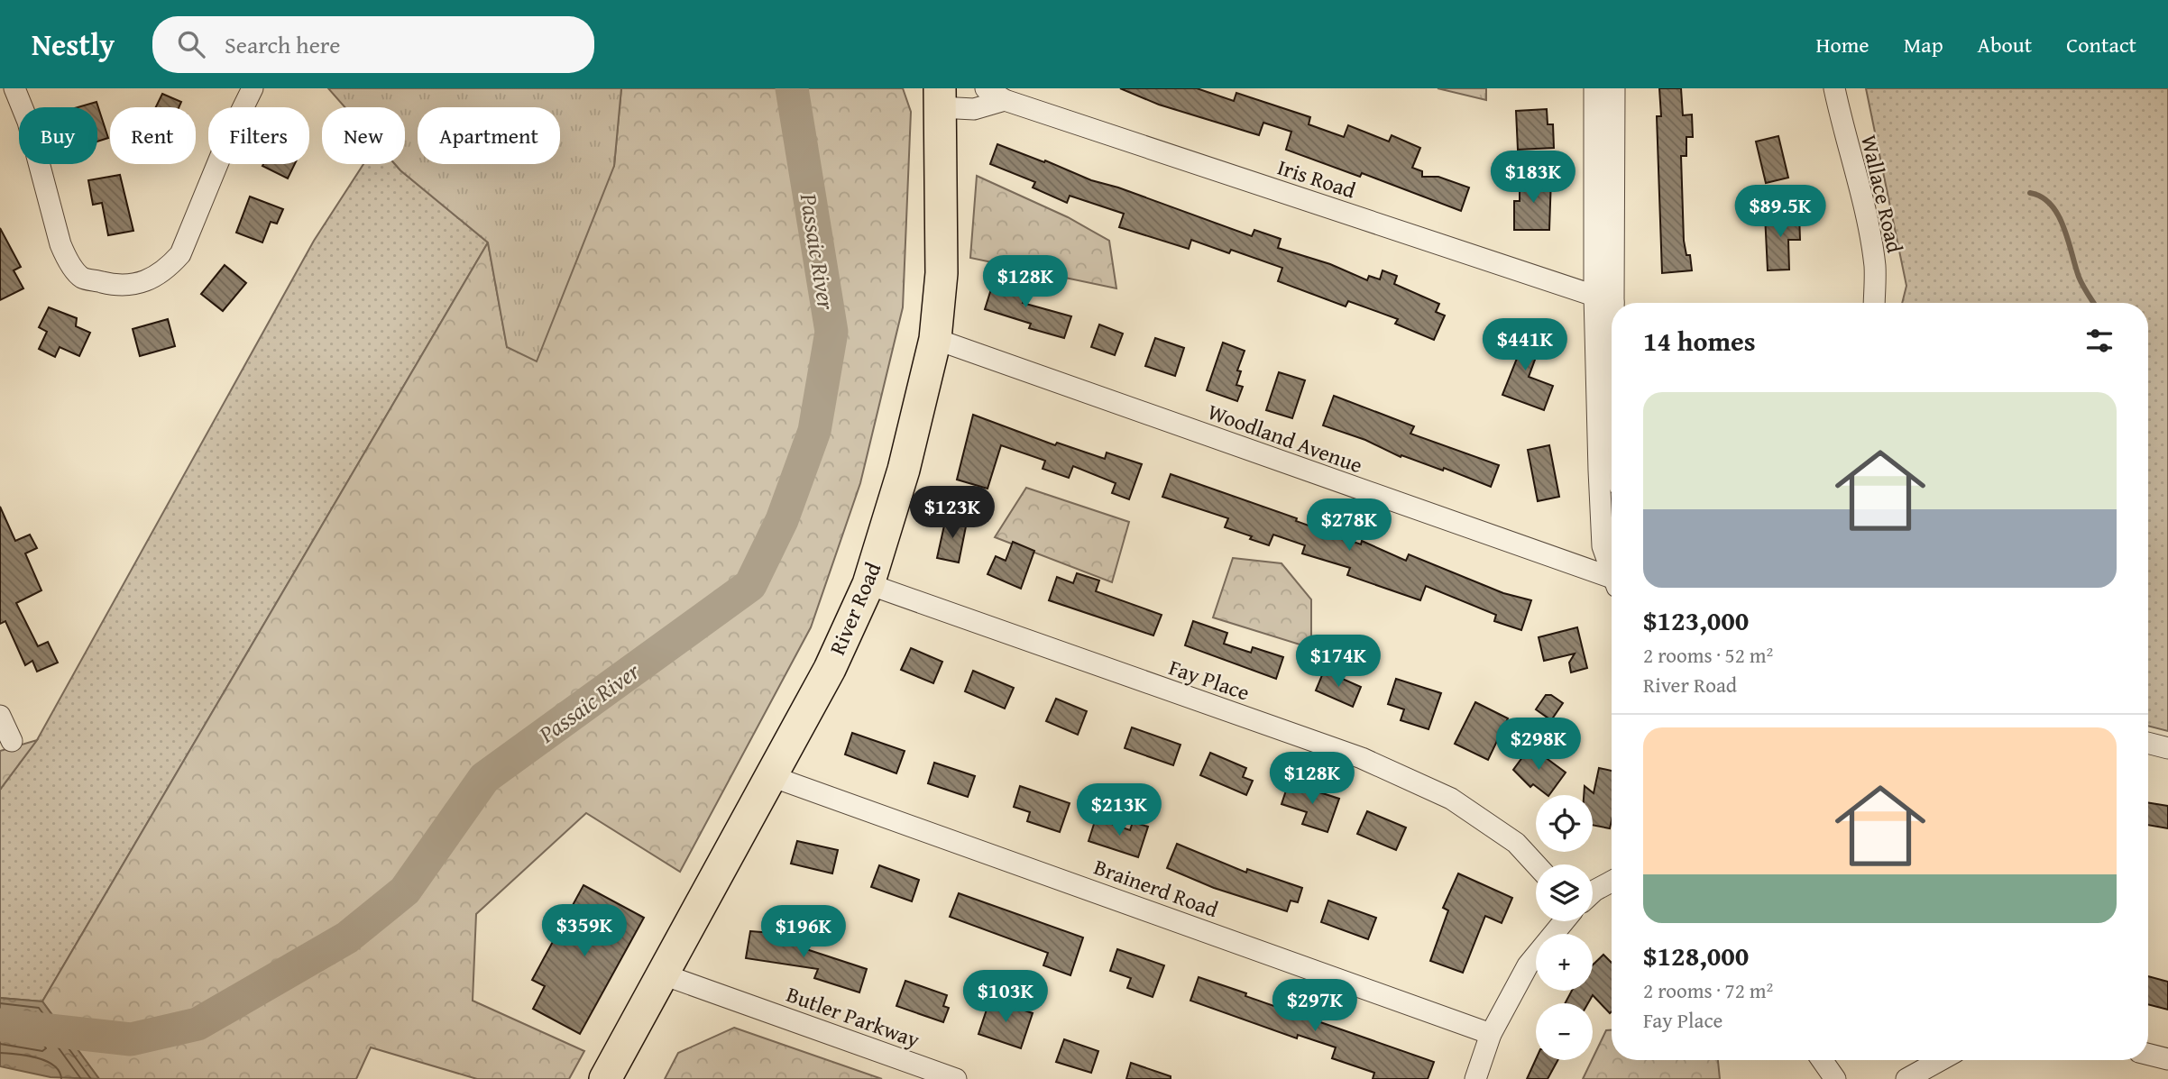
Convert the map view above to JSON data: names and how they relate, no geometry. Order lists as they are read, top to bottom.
{
  "streets": {
    "main road": ["River Road"],
    "street": [
      "Iris Road",
      "Wallace Road",
      "Woodland Avenue",
      "Fay Place",
      "Brainerd Road",
      "Butler Parkway"
    ]
  },
  "crossings": [
    ["Woodland Avenue", "River Road"],
    ["River Road", "Fay Place"],
    ["River Road", "Brainerd Road"],
    ["River Road", "Butler Parkway"]
  ],
  "water": ["Passaic River"],
  "page": {
    "header": "Nestly",
    "search": "Search here",
    "nav": [
      "Home",
      "Map",
      "About",
      "Contact"
    ],
    "chip": [
      "Buy",
      "Rent",
      "Filters",
      "New",
      "Apartment"
    ],
    "price": [
      "$183K",
      "$89.5K",
      "$128K",
      "$441K",
      "$123K",
      "$278K",
      "$174K",
      "$298K",
      "$128K",
      "$213K",
      "$359K",
      "$196K",
      "$103K",
      "$297K"
    ],
    "heading": "14 homes",
    "list": [
      {
        "name": "$123,000",
        "note": "2 rooms · 52 m² · River Road"
      },
      {
        "name": "$128,000",
        "note": "2 rooms · 72 m² · Fay Place"
      }
    ],
    "map_buttons": ["+", "−"]
  }
}
